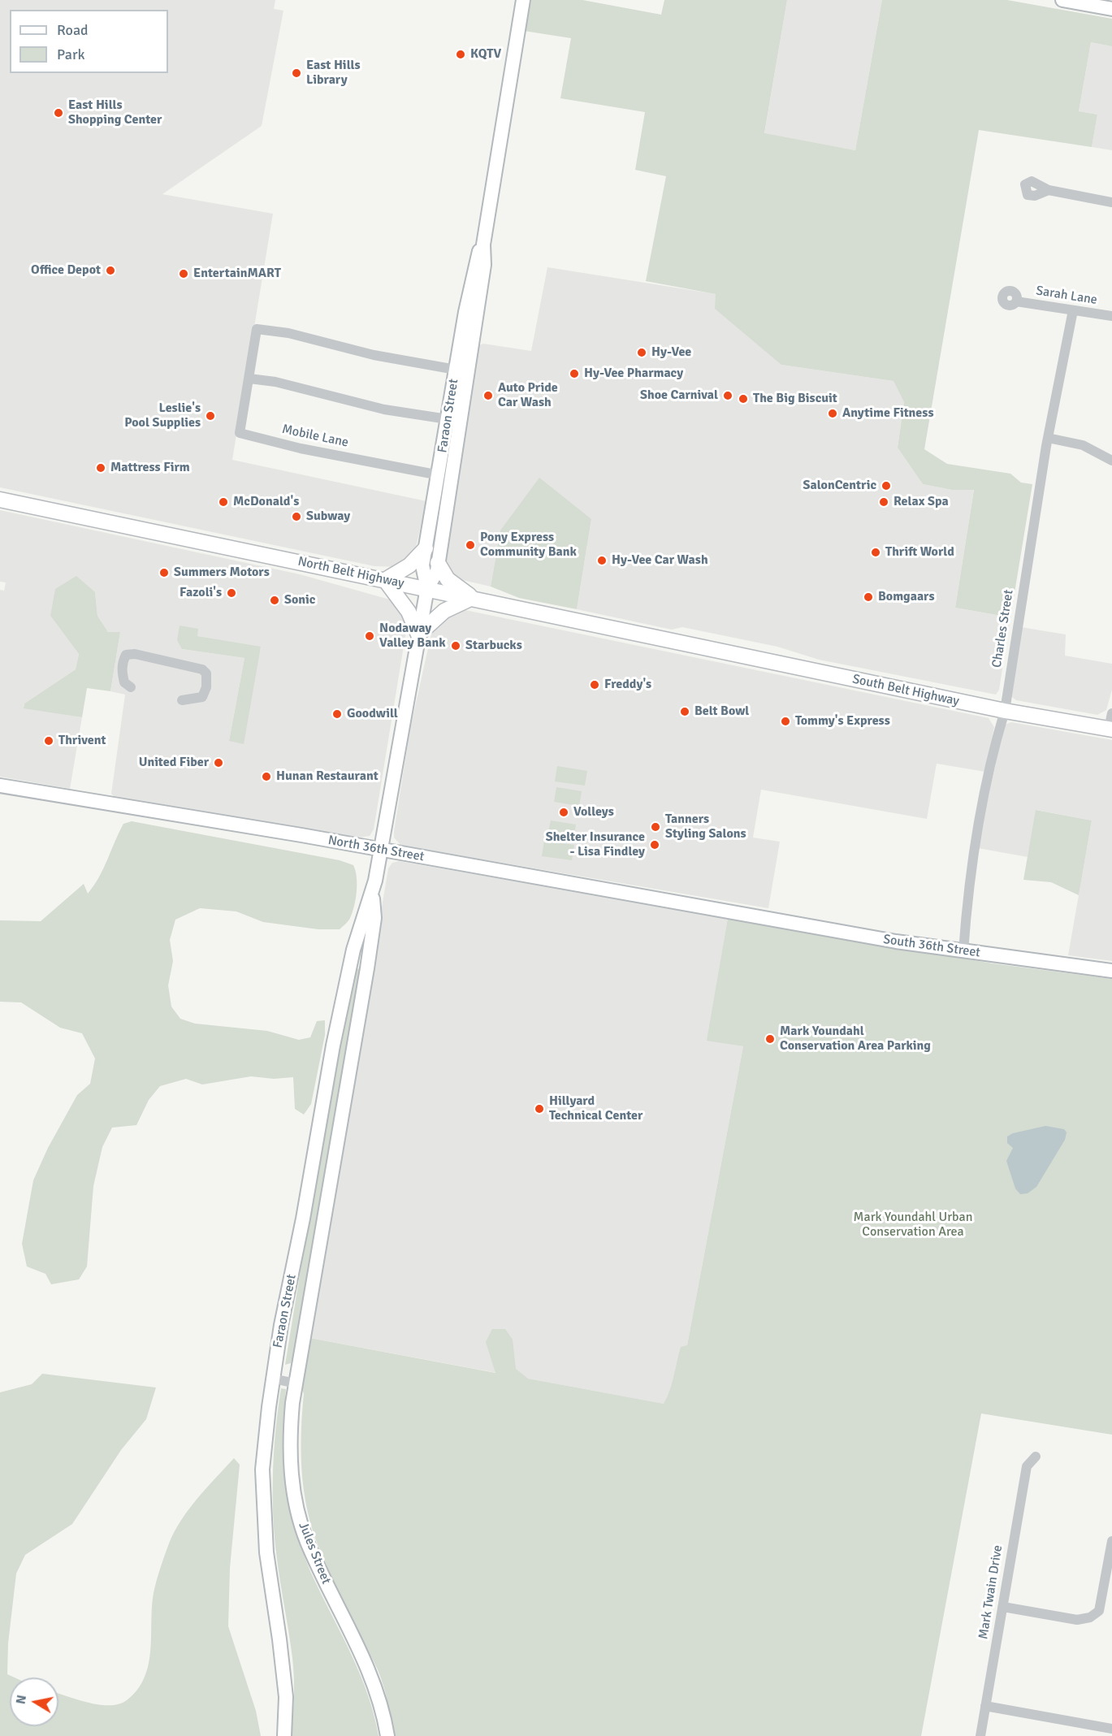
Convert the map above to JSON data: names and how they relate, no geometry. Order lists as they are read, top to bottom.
{
  "streets": {
    "main road": [
      "Faraon Street",
      "North Belt Highway",
      "South Belt Highway",
      "North 36th Street",
      "South 36th Street",
      "Jules Street"
    ],
    "street": [
      "Sarah Lane",
      "Mobile Lane",
      "Charles Street",
      "Mark Twain Drive"
    ]
  },
  "crossings": [
    ["Sarah Lane", "Charles Street"],
    ["Faraon Street", "Mobile Lane"],
    ["Faraon Street", "North Belt Highway"],
    ["Faraon Street", "North 36th Street"],
    ["Faraon Street", "Jules Street"],
    ["North Belt Highway", "South Belt Highway"],
    ["Charles Street", "South Belt Highway"],
    ["Charles Street", "South 36th Street"],
    ["North 36th Street", "South 36th Street"]
  ],
  "parks": ["Mark Youndahl Urban Conservation Area"],
  "places": [
    "KQTV",
    "East Hills Library",
    "East Hills Shopping Center",
    "Office Depot",
    "EntertainMART",
    "Hy-Vee",
    "Hy-Vee Pharmacy",
    "Auto Pride Car Wash",
    "Shoe Carnival",
    "The Big Biscuit",
    "Anytime Fitness",
    "Leslie's Pool Supplies",
    "Mattress Firm",
    "SalonCentric",
    "McDonald's",
    "Relax Spa",
    "Subway",
    "Pony Express Community Bank",
    "Thrift World",
    "Hy-Vee Car Wash",
    "Summers Motors",
    "Fazoli's",
    "Bomgaars",
    "Sonic",
    "Nodaway Valley Bank",
    "Starbucks",
    "Freddy's",
    "Belt Bowl",
    "Goodwill",
    "Tommy's Express",
    "Thrivent",
    "United Fiber",
    "Hunan Restaurant",
    "Volleys",
    "Tanners Styling Salons",
    "Shelter Insurance - Lisa Findley",
    "Mark Youndahl Conservation Area Parking",
    "Hillyard Technical Center"
  ],
  "legend": ["Road", "Park"],
  "north": "left"
}
